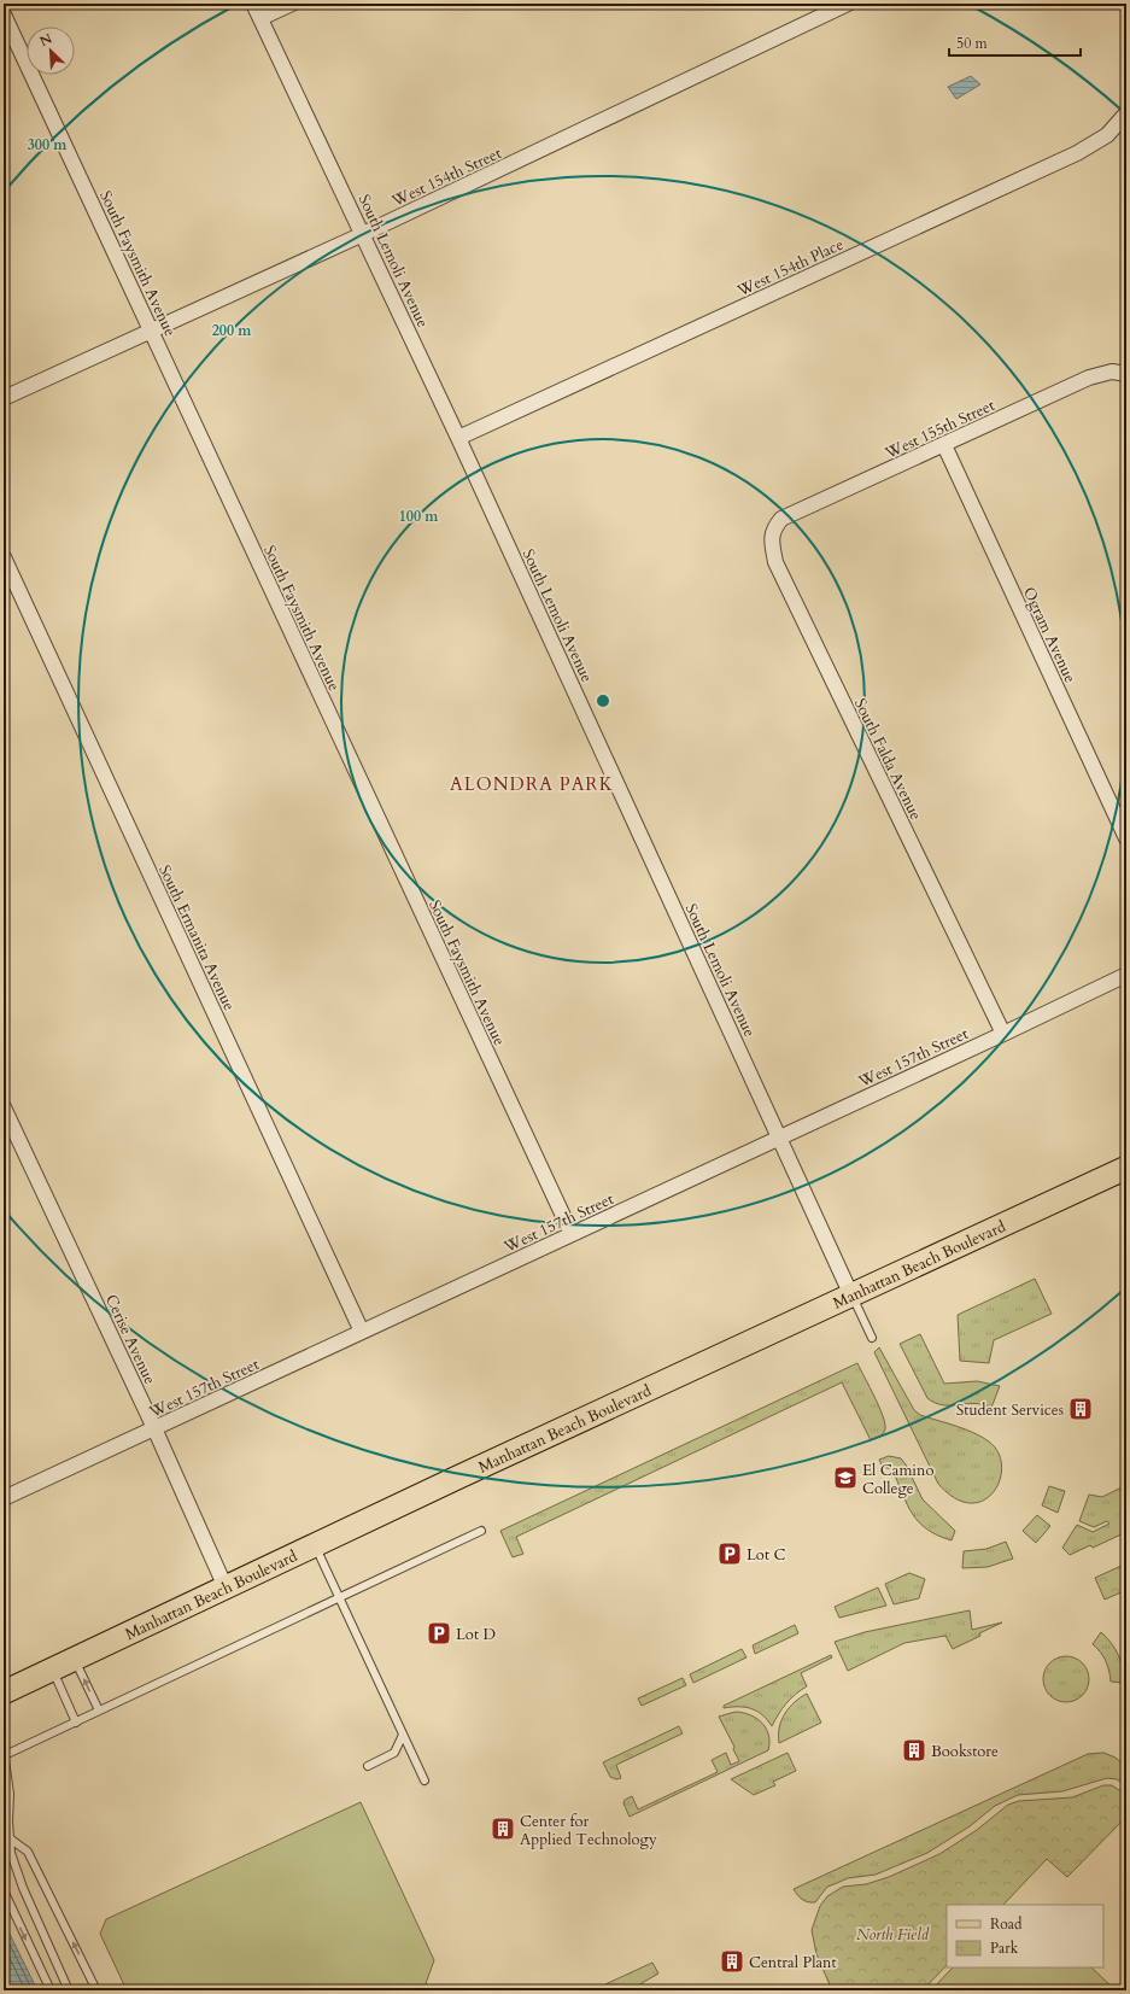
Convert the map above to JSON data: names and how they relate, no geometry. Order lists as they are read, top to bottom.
{
  "streets": {
    "main road": ["Manhattan Beach Boulevard"],
    "street": [
      "West 154th Street",
      "South Lemoli Avenue",
      "South Faysmith Avenue",
      "West 154th Place",
      "West 155th Street",
      "Ogram Avenue",
      "South Falda Avenue",
      "South Ermanita Avenue",
      "West 157th Street",
      "Cerise Avenue"
    ]
  },
  "crossings": [
    ["West 154th Street", "South Lemoli Avenue"],
    ["West 154th Street", "South Faysmith Avenue"],
    ["South Lemoli Avenue", "West 154th Place"],
    ["South Lemoli Avenue", "West 157th Street"],
    ["South Lemoli Avenue", "Manhattan Beach Boulevard"],
    ["South Faysmith Avenue", "West 157th Street"],
    ["West 155th Street", "Ogram Avenue"],
    ["West 155th Street", "South Falda Avenue"],
    ["South Falda Avenue", "West 157th Street"],
    ["South Ermanita Avenue", "West 157th Street"],
    ["West 157th Street", "Cerise Avenue"],
    ["Manhattan Beach Boulevard", "Cerise Avenue"]
  ],
  "districts": ["ALONDRA PARK"],
  "parks": ["North Field"],
  "places": {
    "building": [
      "Student Services",
      "Bookstore",
      "Center for Applied Technology",
      "Central Plant"
    ],
    "school or university": ["El Camino College"],
    "parking": ["Lot C", "Lot D"]
  },
  "legend": ["Road", "Park"],
  "scale_bar": "50 m",
  "north": "top left",
  "rings": ["300 m", "200 m", "100 m"]
}
